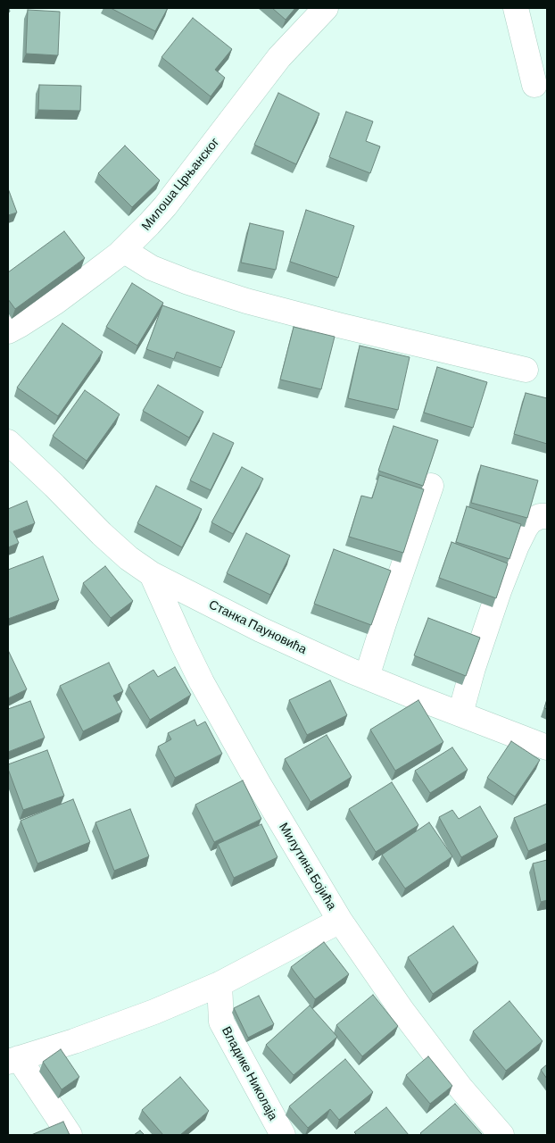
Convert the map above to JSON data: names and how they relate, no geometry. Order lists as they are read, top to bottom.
{
  "streets": {
    "street": [
      "Милоша Црњанског",
      "Станка Пауновића",
      "Милутина Бојића",
      "Владике Николаја"
    ]
  },
  "crossings": [
    ["Станка Пауновића", "Милутина Бојића"]
  ]
}
